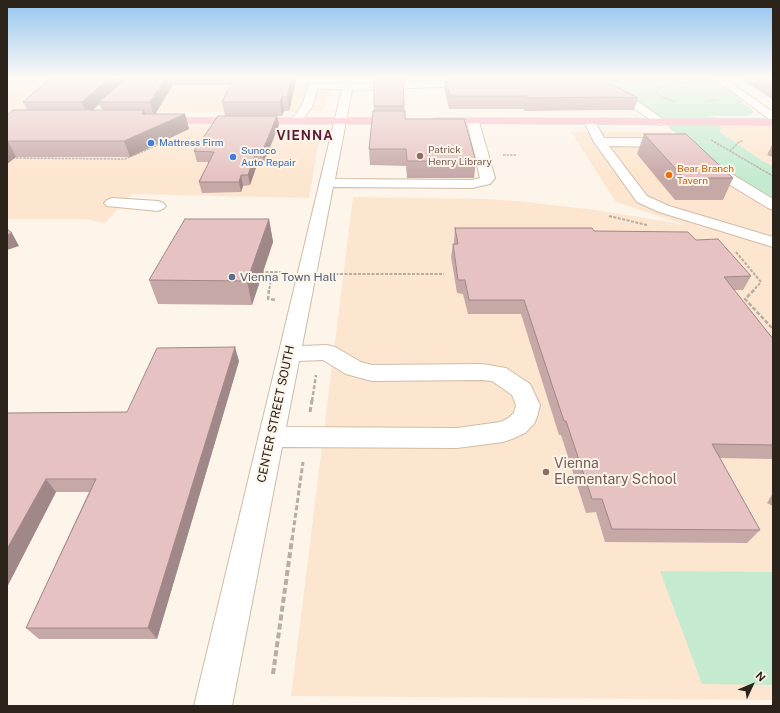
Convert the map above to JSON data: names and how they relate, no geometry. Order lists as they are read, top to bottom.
{
  "streets": {
    "street": ["CENTER STREET SOUTH"]
  },
  "districts": ["VIENNA"],
  "places": [
    "Mattress Firm",
    "Patrick Henry Library",
    "Sunoco Auto Repair",
    "Bear Branch Tavern",
    "Vienna Town Hall",
    "Vienna Elementary School"
  ],
  "north": "top right"
}
